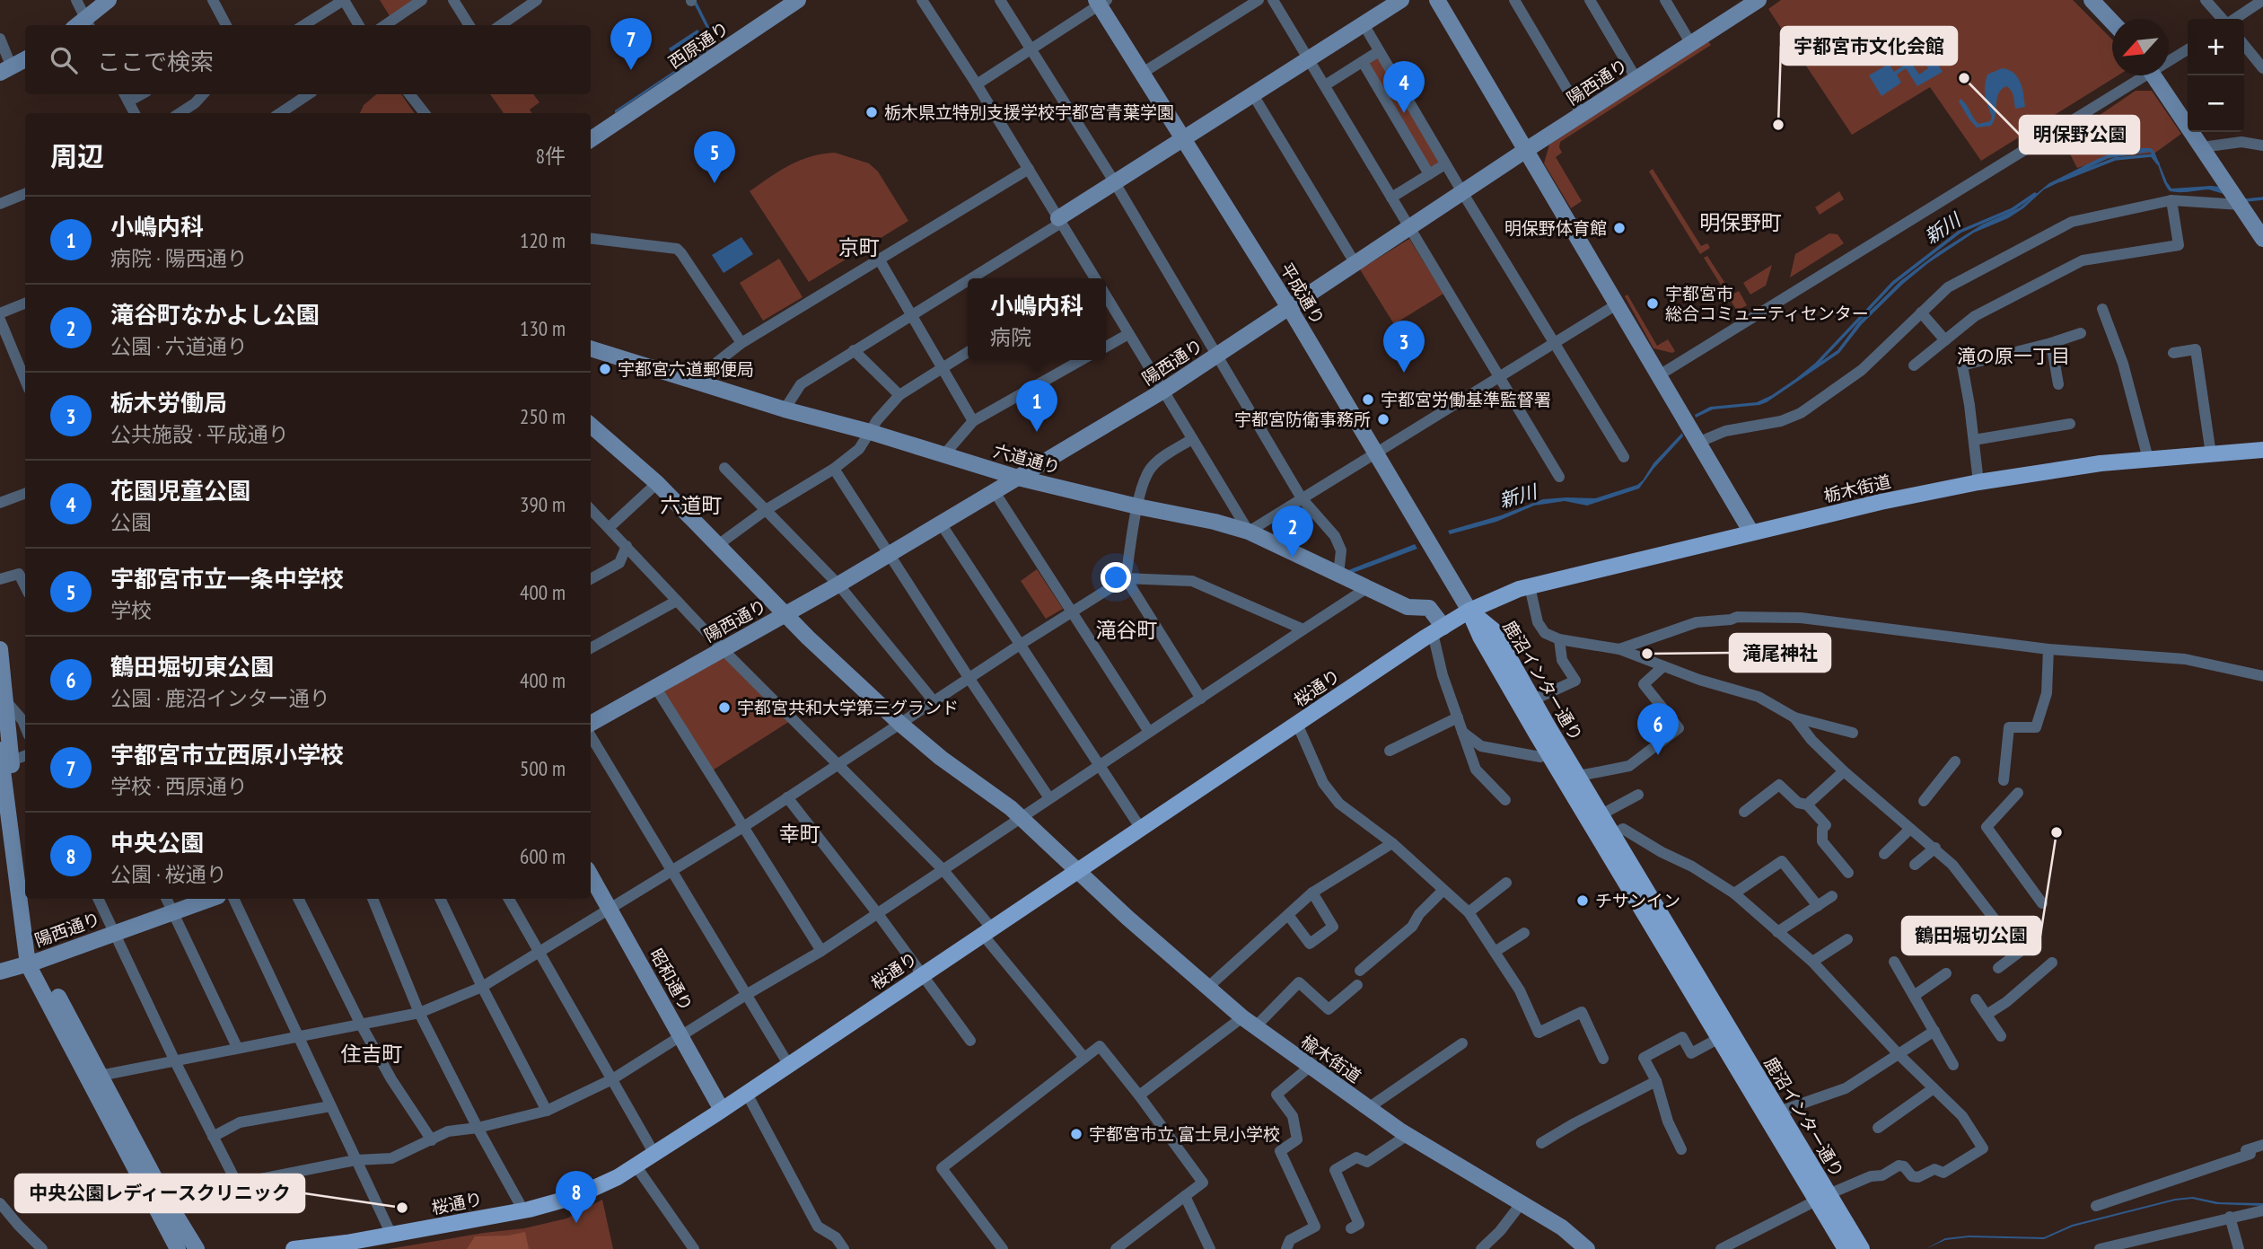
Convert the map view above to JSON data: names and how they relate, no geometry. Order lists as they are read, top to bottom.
{
  "streets": {
    "main road": ["栃木街道", "鹿沼インター通り", "桜通り"],
    "street": [
      "西原通り",
      "陽西通り",
      "平成通り",
      "六道通り",
      "昭和通り",
      "楡木街道"
    ]
  },
  "crossings": [
    ["陽西通り", "平成通り"],
    ["陽西通り", "六道通り"],
    ["陽西通り", "楡木街道"],
    ["平成通り", "栃木街道"],
    ["平成通り", "鹿沼インター通り"],
    ["平成通り", "桜通り"],
    ["六道通り", "桜通り"],
    ["栃木街道", "鹿沼インター通り"],
    ["栃木街道", "桜通り"],
    ["鹿沼インター通り", "桜通り"],
    ["桜通り", "昭和通り"],
    ["桜通り", "楡木街道"]
  ],
  "districts": [
    "明保野町",
    "京町",
    "滝の原一丁目",
    "六道町",
    "滝谷町",
    "幸町",
    "住吉町"
  ],
  "water": ["新川"],
  "places": [
    "明保野公園",
    "栃木県立特別支援学校宇都宮青葉学園",
    "宇都宮市文化会館",
    "明保野体育館",
    "宇都宮市 総合コミュニティセンター",
    "宇都宮六道郵便局",
    "宇都宮労働基準監督署",
    "宇都宮防衛事務所",
    "滝尾神社",
    "宇都宮共和大学第三グランド",
    "鶴田堀切公園",
    "チサンイン",
    "宇都宮市立 富士見小学校",
    "中央公園レディースクリニック"
  ],
  "north": "bottom left",
  "page": {
    "pins": [
      "7",
      "4",
      "5",
      "3",
      "1",
      "2",
      "6",
      "8"
    ],
    "map_buttons": ["+", "−"],
    "search": "ここで検索",
    "heading": ["周辺", "8件"],
    "list": [
      {
        "mark": "1",
        "name": "小嶋内科",
        "note": "病院 · 陽西通り",
        "value": "120 m"
      },
      {
        "mark": "2",
        "name": "滝谷町なかよし公園",
        "note": "公園 · 六道通り",
        "value": "130 m"
      },
      {
        "mark": "3",
        "name": "栃木労働局",
        "note": "公共施設 · 平成通り",
        "value": "250 m"
      },
      {
        "mark": "4",
        "name": "花園児童公園",
        "note": "公園",
        "value": "390 m"
      },
      {
        "mark": "5",
        "name": "宇都宮市立一条中学校",
        "note": "学校",
        "value": "400 m"
      },
      {
        "mark": "6",
        "name": "鶴田堀切東公園",
        "note": "公園 · 鹿沼インター通り",
        "value": "400 m"
      },
      {
        "mark": "7",
        "name": "宇都宮市立西原小学校",
        "note": "学校 · 西原通り",
        "value": "500 m"
      },
      {
        "mark": "8",
        "name": "中央公園",
        "note": "公園 · 桜通り",
        "value": "600 m"
      }
    ],
    "popup": ["小嶋内科", "病院"]
  }
}
